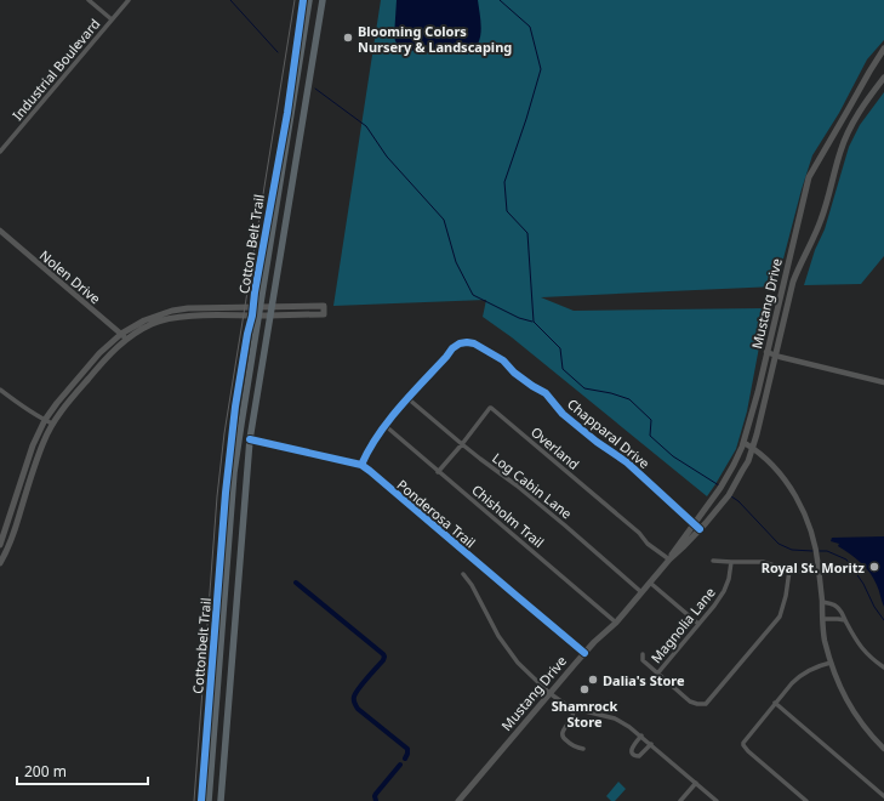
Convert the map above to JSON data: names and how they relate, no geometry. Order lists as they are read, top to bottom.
{
  "streets": {
    "main road": ["Mustang Drive"],
    "street": [
      "Industrial Boulevard",
      "Nolen Drive",
      "Chapparal Drive",
      "Overland",
      "Log Cabin Lane",
      "Ponderosa Trail",
      "Chisholm Trail",
      "Magnolia Lane"
    ],
    "cycle path": ["Cotton Belt Trail"]
  },
  "crossings": [
    ["Mustang Drive", "Chapparal Drive"],
    ["Mustang Drive", "Overland"],
    ["Mustang Drive", "Log Cabin Lane"],
    ["Mustang Drive", "Ponderosa Trail"],
    ["Mustang Drive", "Chisholm Trail"],
    ["Chapparal Drive", "Log Cabin Lane"],
    ["Chapparal Drive", "Ponderosa Trail"],
    ["Chapparal Drive", "Chisholm Trail"],
    ["Overland", "Log Cabin Lane"],
    ["Overland", "Chisholm Trail"]
  ],
  "places": [
    "Blooming Colors Nursery & Landscaping",
    "Royal St. Moritz",
    "Dalia's Store",
    "Shamrock Store"
  ],
  "scale_bar": "200 m"
}
